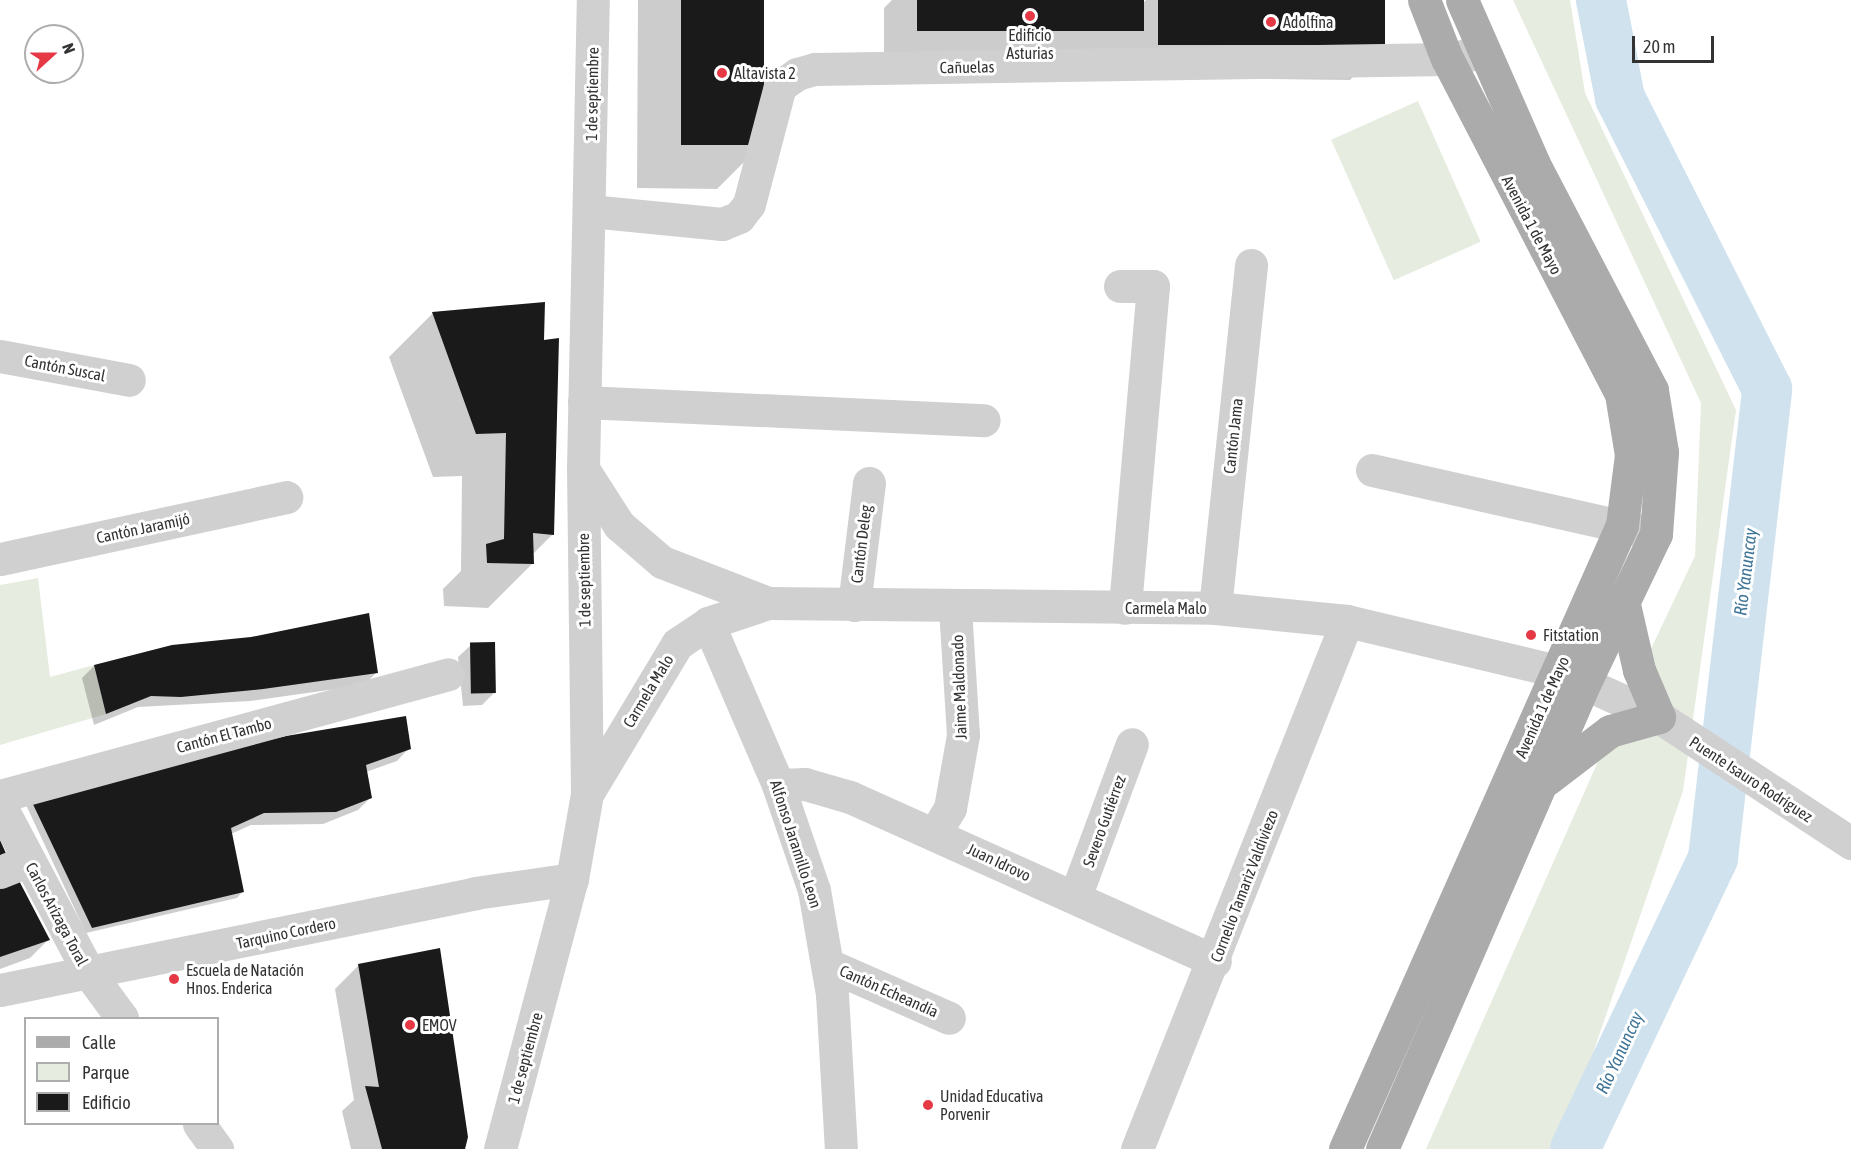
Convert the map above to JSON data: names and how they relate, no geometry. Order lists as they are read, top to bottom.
{
  "streets": {
    "main road": ["Avenida 1 de Mayo"],
    "street": [
      "Cañuelas",
      "1 de septiembre",
      "Cantón Suscal",
      "Cantón Jama",
      "Cantón Jaramijó",
      "Cantón Deleg",
      "Carmela Malo",
      "Jaime Maldonado",
      "Cantón El Tambo",
      "Puente Isauro Rodríguez",
      "Severo Gutiérrez",
      "Alfonso Jaramillo Leon",
      "Juan Idrovo",
      "Cornelio Tamariz Valdiviezo",
      "Carlos Arízaga Toral",
      "Tarquino Cordero",
      "Cantón Echeandía"
    ]
  },
  "crossings": [
    ["Cañuelas", "1 de septiembre"],
    ["Cañuelas", "Avenida 1 de Mayo"],
    ["1 de septiembre", "Carmela Malo"],
    ["1 de septiembre", "Tarquino Cordero"],
    ["Avenida 1 de Mayo", "Carmela Malo"],
    ["Avenida 1 de Mayo", "Puente Isauro Rodríguez"],
    ["Cantón Jama", "Carmela Malo"],
    ["Cantón Deleg", "Carmela Malo"],
    ["Carmela Malo", "Jaime Maldonado"],
    ["Carmela Malo", "Puente Isauro Rodríguez"],
    ["Carmela Malo", "Alfonso Jaramillo Leon"],
    ["Carmela Malo", "Cornelio Tamariz Valdiviezo"],
    ["Jaime Maldonado", "Juan Idrovo"],
    ["Severo Gutiérrez", "Juan Idrovo"],
    ["Alfonso Jaramillo Leon", "Juan Idrovo"],
    ["Alfonso Jaramillo Leon", "Cantón Echeandía"],
    ["Juan Idrovo", "Cornelio Tamariz Valdiviezo"],
    ["Carlos Arízaga Toral", "Tarquino Cordero"]
  ],
  "water": ["Río Yanuncay"],
  "places": [
    "Edificio Asturias",
    "Adolfina",
    "Altavista 2",
    "Fitstation",
    "Escuela de Natación Hnos. Enderica",
    "EMOV",
    "Unidad Educativa Porvenir"
  ],
  "legend": ["Calle", "Parque", "Edificio"],
  "scale_bar": "20 m",
  "north": "right"
}
